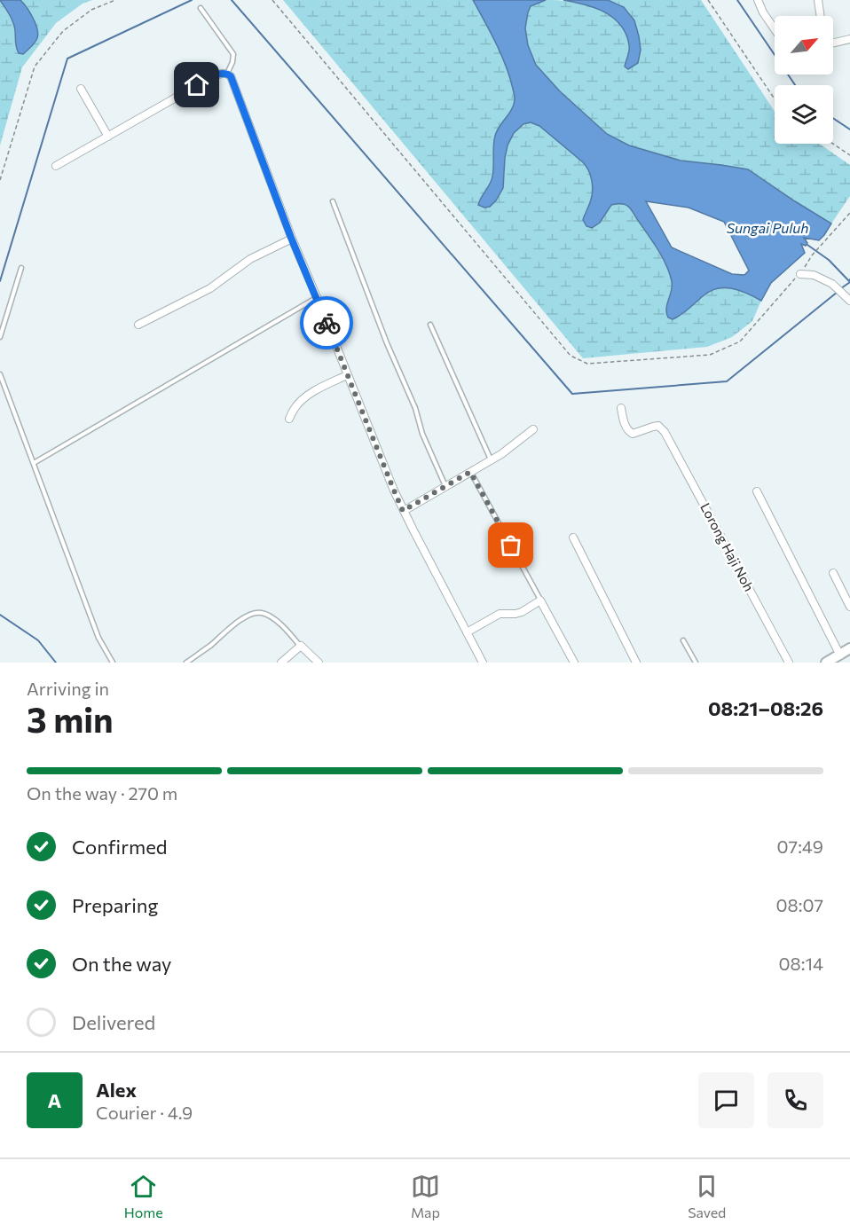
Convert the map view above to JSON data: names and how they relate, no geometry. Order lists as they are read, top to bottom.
{
  "streets": {
    "street": ["Lorong Haji Noh"]
  },
  "water": ["Sungai Puluh"],
  "north": "top right",
  "page": {
    "heading": ["3 min", "Arriving in", "08:21–08:26"],
    "panel": ["Alex", "Courier · 4.9"],
    "bar": "On the way · 270 m",
    "list": [
      ["Confirmed", "07:49"],
      ["Preparing", "08:07"],
      ["On the way", "08:14"],
      "Delivered"
    ],
    "round": "A",
    "tabs": ["Home", "Map", "Saved"]
  }
}
